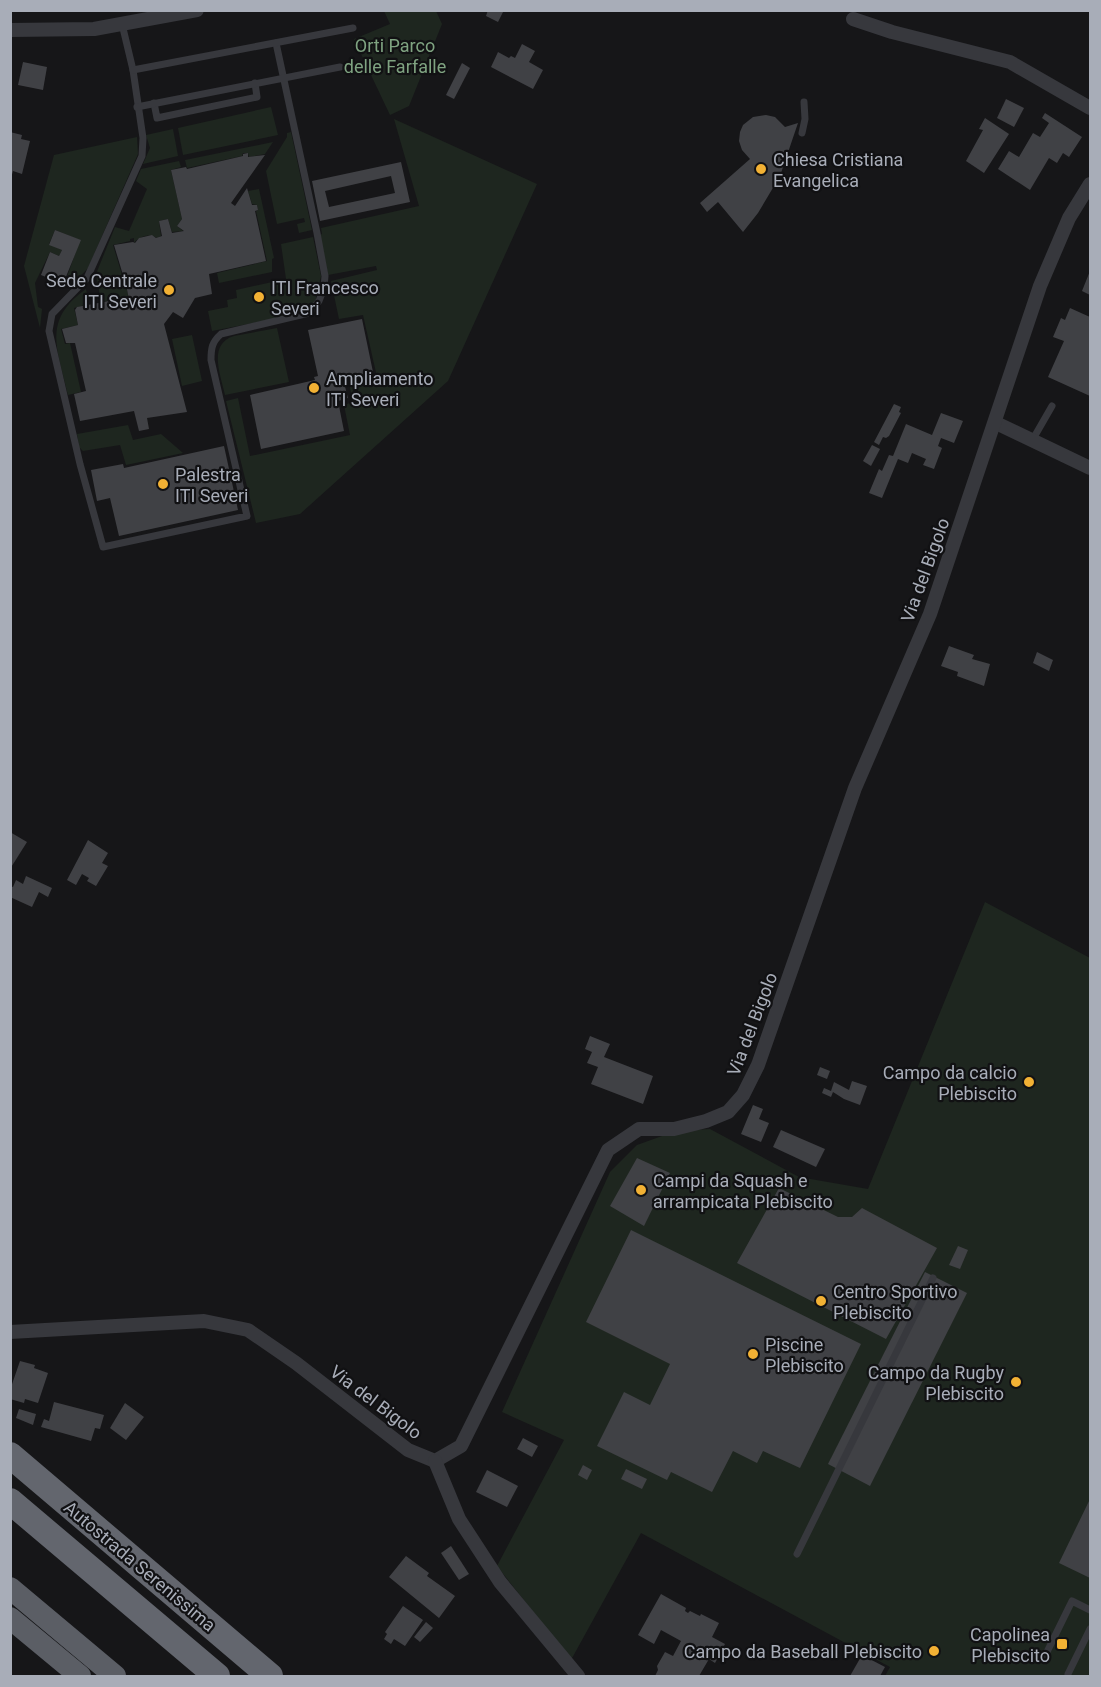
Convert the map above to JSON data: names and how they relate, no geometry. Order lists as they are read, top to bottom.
{
  "streets": {
    "highway": ["Autostrada Serenissima"],
    "street": ["Via del Bigolo"]
  },
  "parks": ["Orti Parco delle Farfalle"],
  "places": {
    "other": [
      "Chiesa Cristiana Evangelica",
      "Sede Centrale ITI Severi",
      "ITI Francesco Severi",
      "Ampliamento ITI Severi",
      "Palestra ITI Severi",
      "Campo da calcio Plebiscito",
      "Campi da Squash e arrampicata Plebiscito",
      "Centro Sportivo Plebiscito",
      "Piscine Plebiscito",
      "Campo da Rugby Plebiscito",
      "Campo da Baseball Plebiscito"
    ],
    "transit": ["Capolinea Plebiscito"]
  }
}
